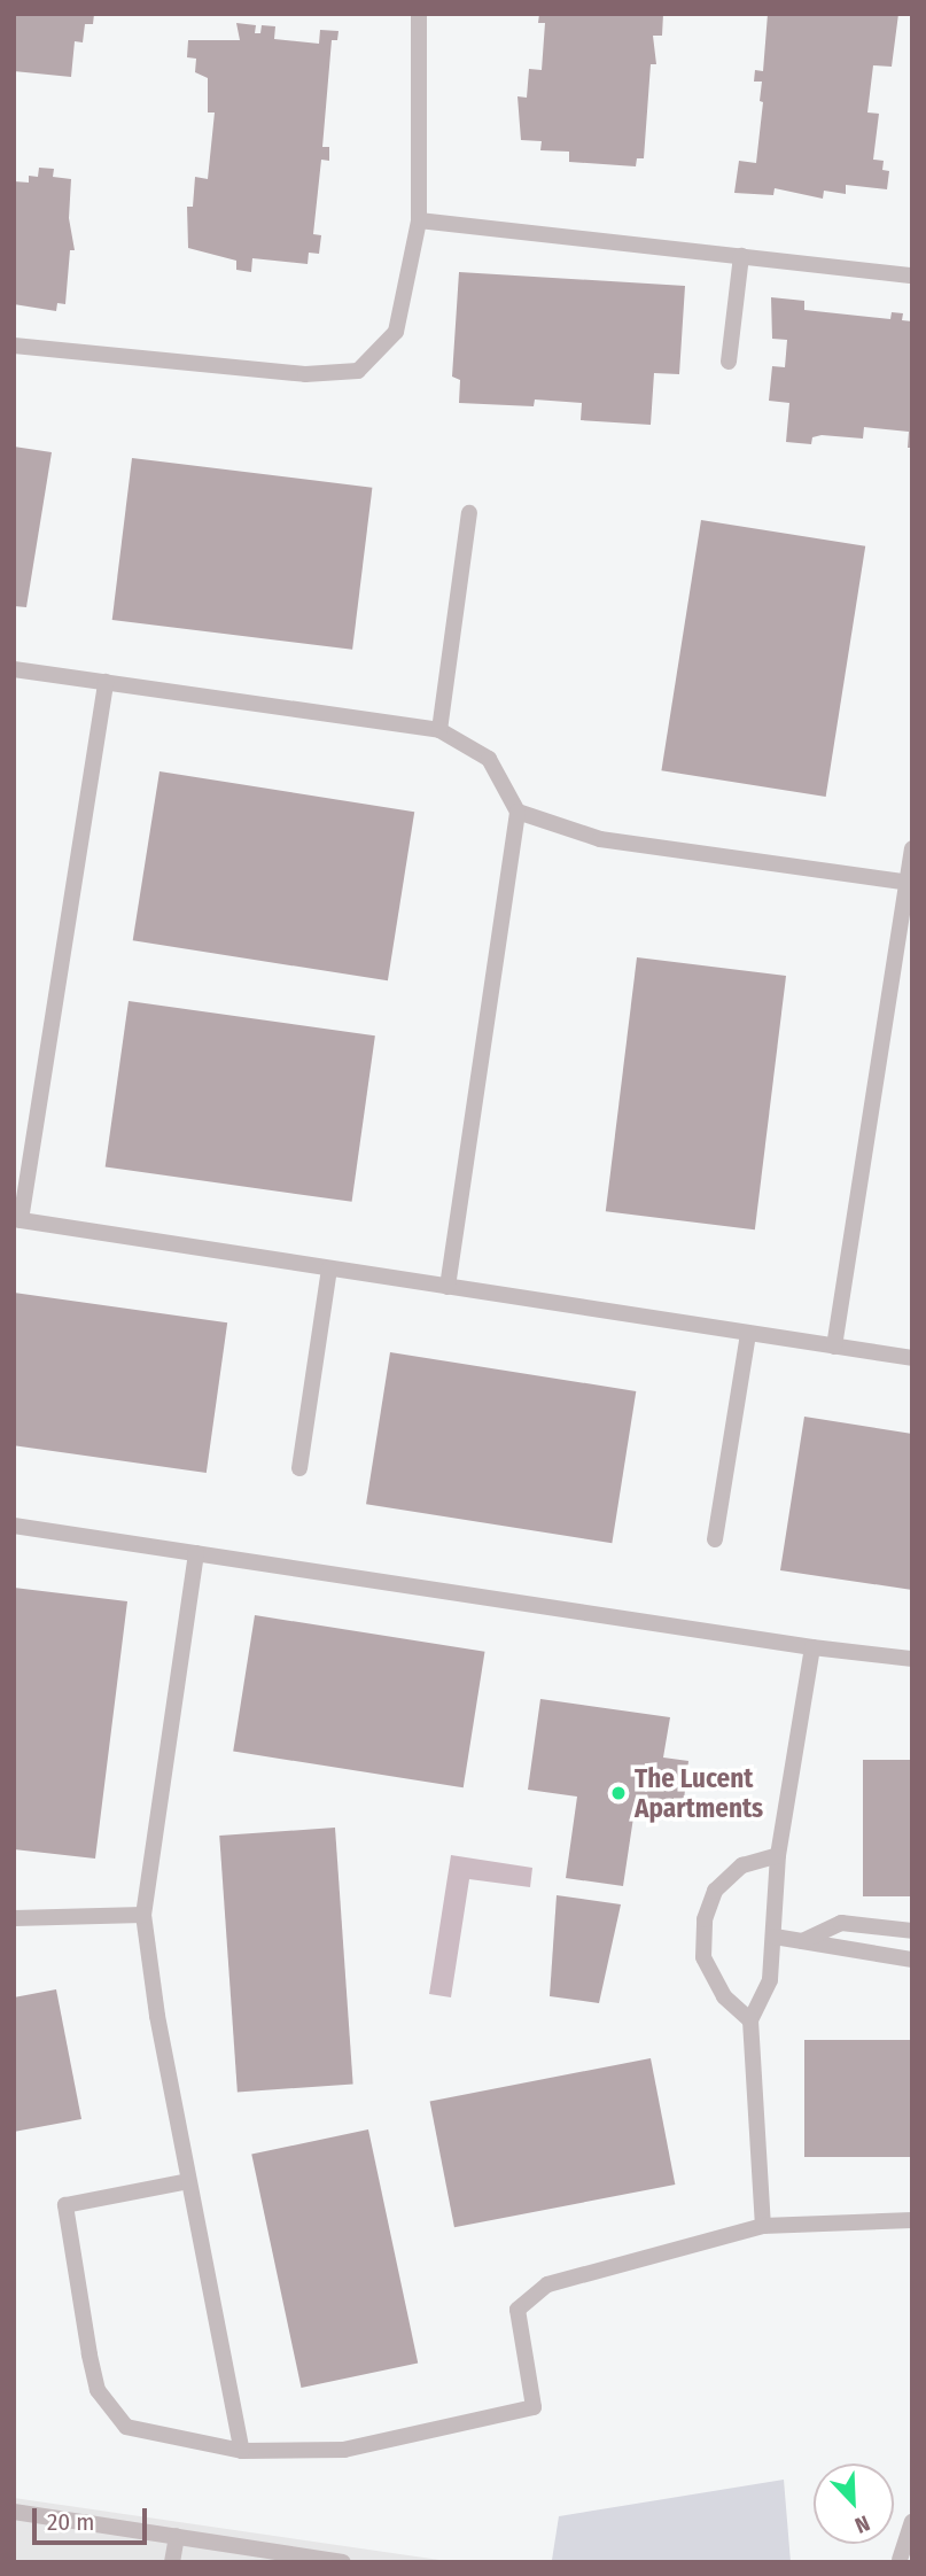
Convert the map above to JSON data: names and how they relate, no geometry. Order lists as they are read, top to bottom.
{
  "places": ["The Lucent Apartments"],
  "scale_bar": "20 m",
  "north": "bottom right"
}
